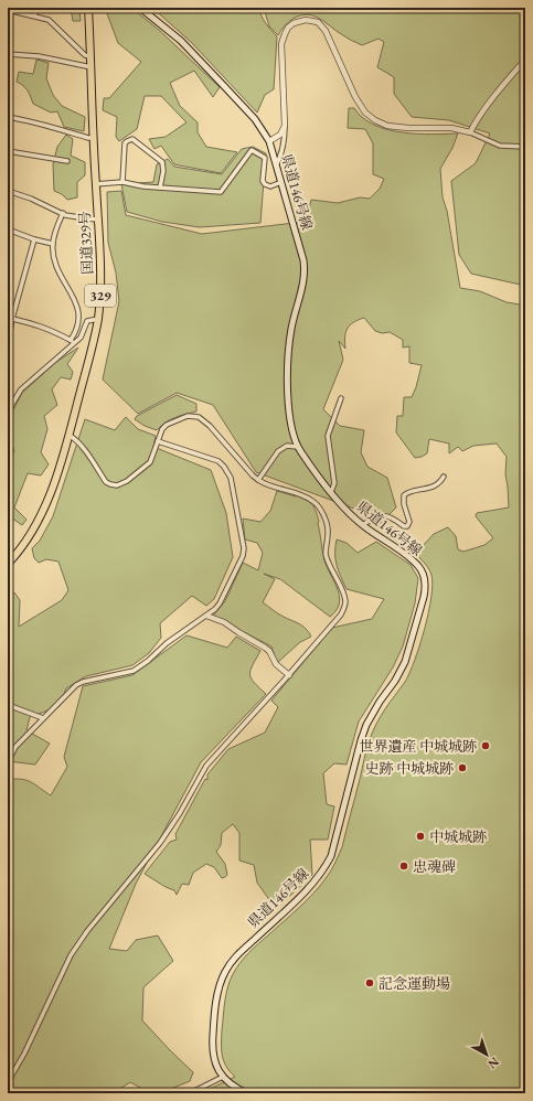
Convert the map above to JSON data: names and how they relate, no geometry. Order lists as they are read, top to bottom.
{
  "streets": {
    "highway": ["国道329号", "329"],
    "main road": ["県道146号線"]
  },
  "places": [
    "世界遺産 中城城跡",
    "史跡 中城城跡",
    "中城城跡",
    "忠魂碑",
    "記念運動場"
  ],
  "north": "bottom right"
}
